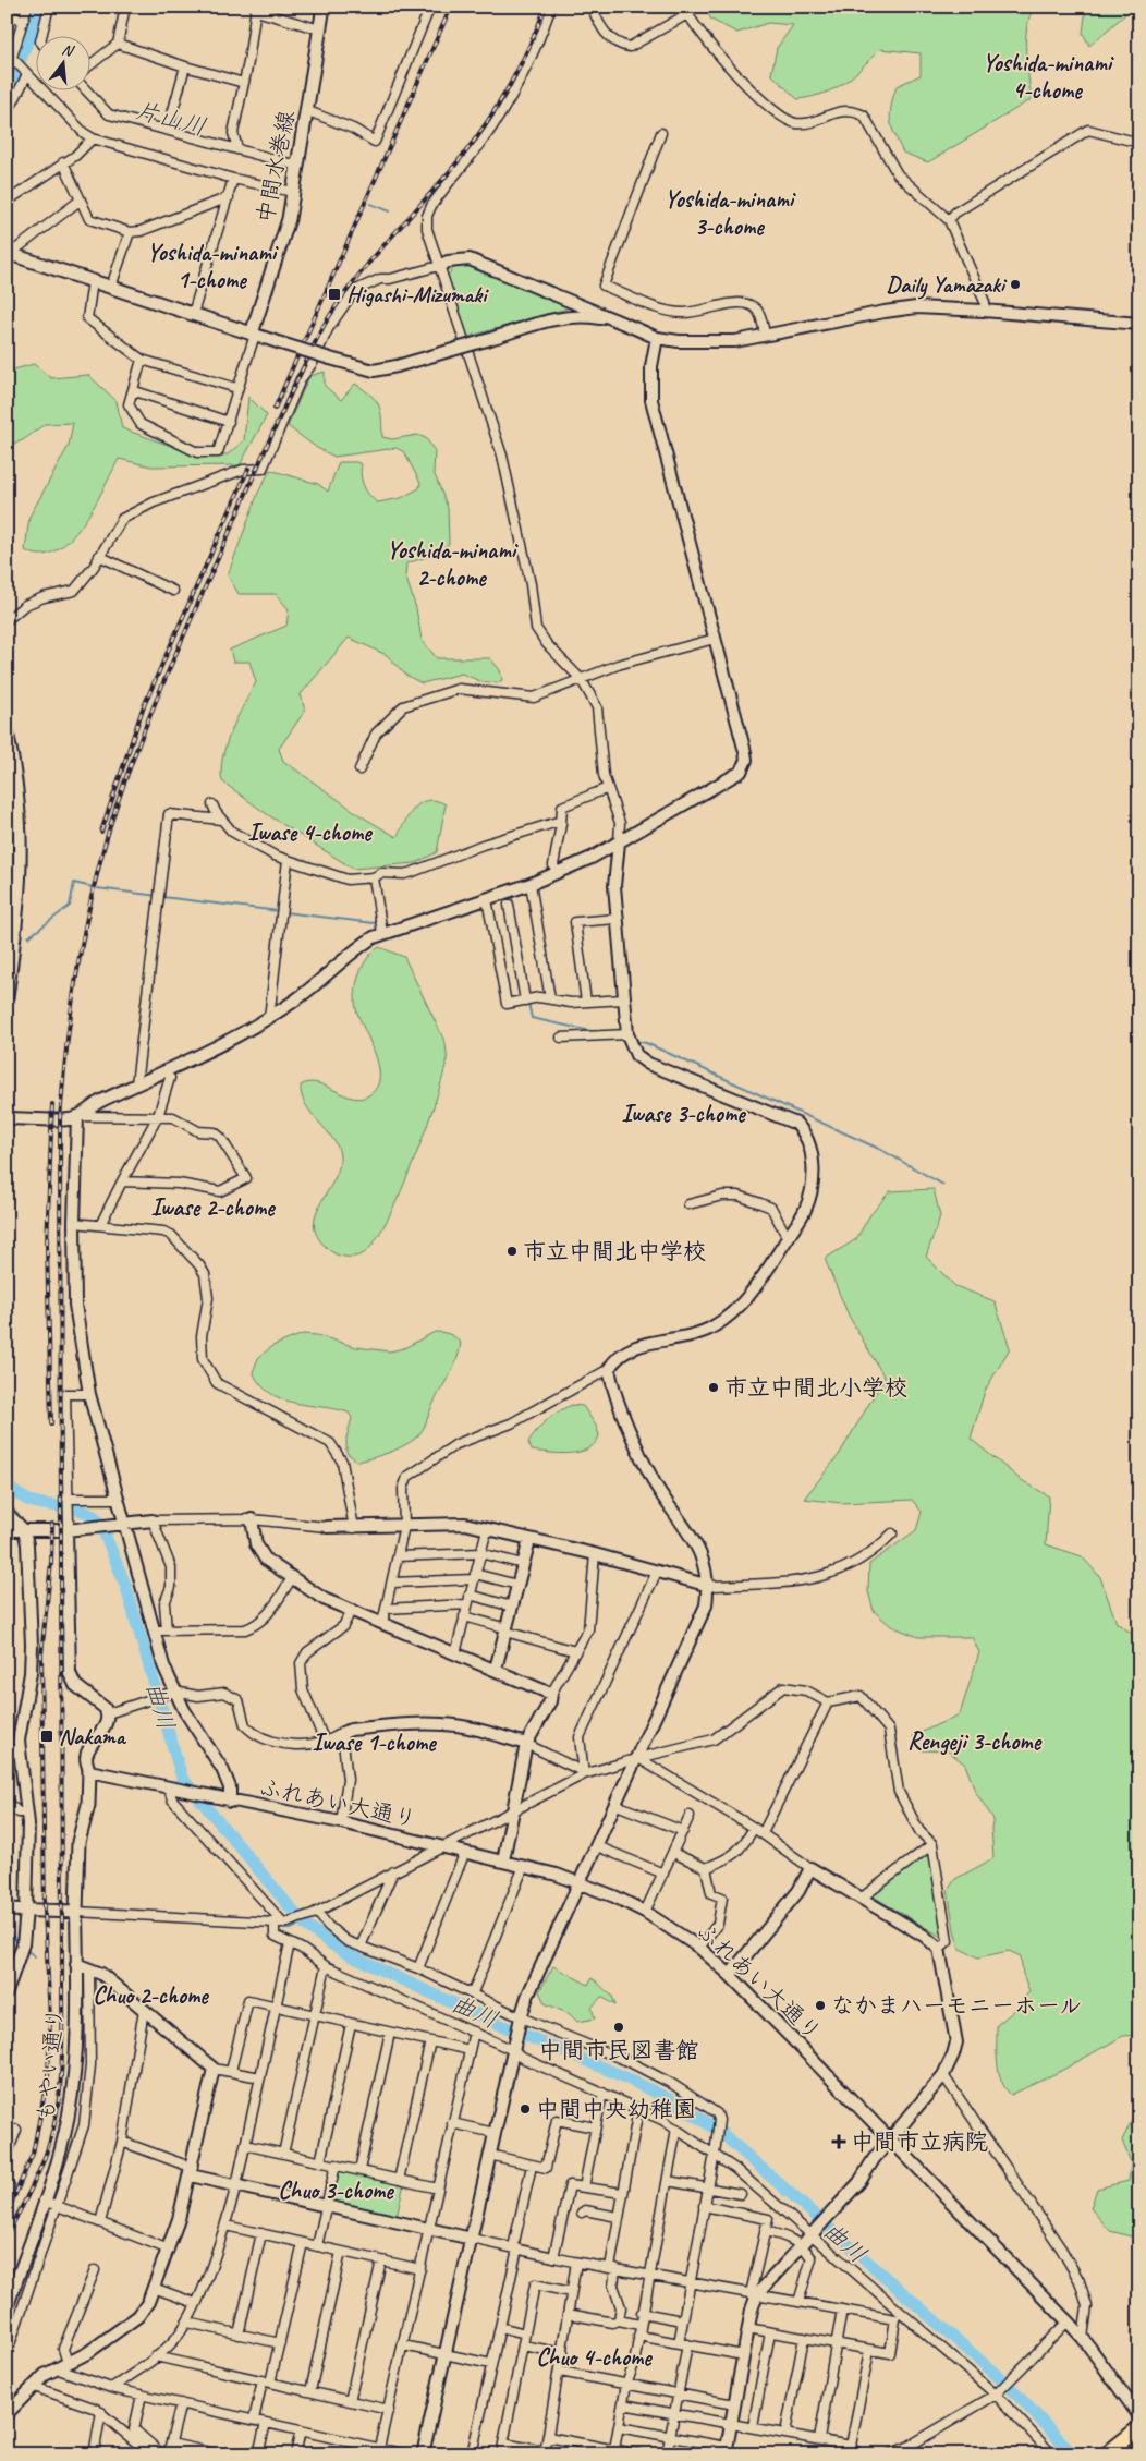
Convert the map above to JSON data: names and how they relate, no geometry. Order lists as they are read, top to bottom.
{
  "streets": {
    "main road": ["中間水巻線"],
    "street": ["ふれあい大通り", "もやい通り"]
  },
  "districts": [
    "Yoshida-minami 4-chome",
    "Yoshida-minami 3-chome",
    "Yoshida-minami 1-chome",
    "Yoshida-minami 2-chome",
    "Iwase 4-chome",
    "Iwase 3-chome",
    "Iwase 2-chome",
    "Rengeji 3-chome",
    "Iwase 1-chome",
    "Chuo 2-chome",
    "Chuo 3-chome",
    "Chuo 4-chome"
  ],
  "water": ["片山川", "曲川"],
  "places": {
    "other": [
      "Daily Yamazaki",
      "市立中間北中学校",
      "市立中間北小学校",
      "なかまハーモニーホール",
      "中間市民図書館",
      "中間中央幼稚園"
    ],
    "transit": ["Higashi-Mizumaki", "Nakama"],
    "health": ["中間市立病院"]
  },
  "north": "top"
}
